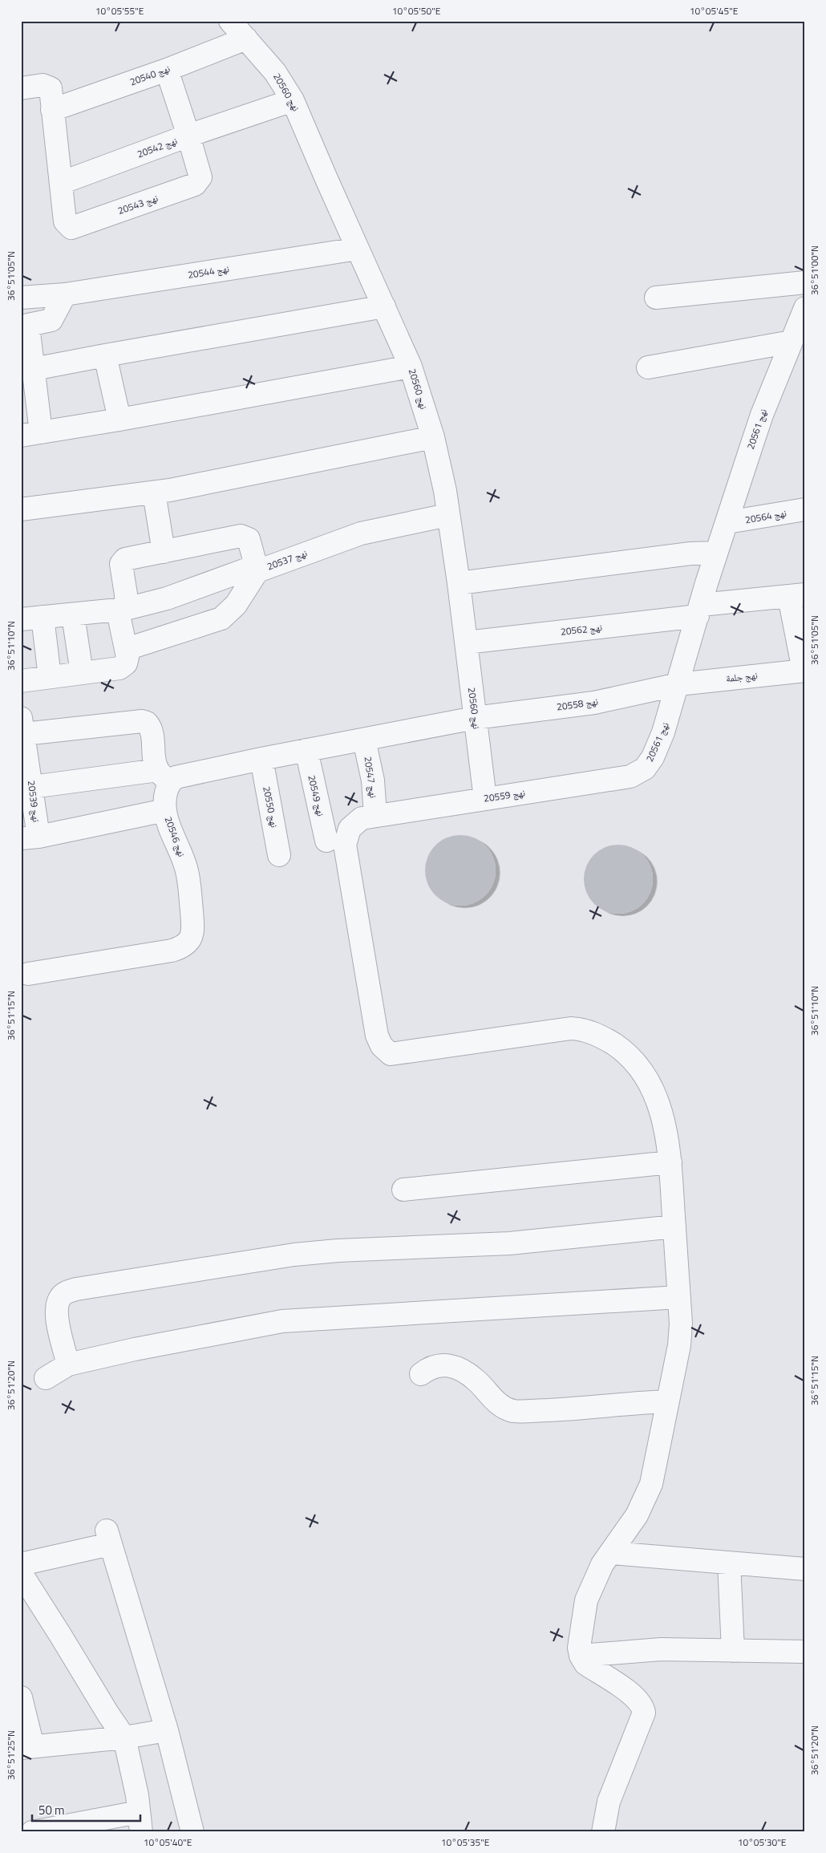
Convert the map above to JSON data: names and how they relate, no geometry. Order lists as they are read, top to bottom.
{
  "streets": {
    "street": [
      "نهج 20540",
      "نهج 20560",
      "نهج 20542",
      "نهج 20543",
      "نهج 20544",
      "نهج 20561",
      "نهج 20564",
      "نهج 20537",
      "نهج 20562",
      "نهج جلمة",
      "نهج 20558",
      "نهج 20547",
      "نهج 20549",
      "نهج 20559",
      "نهج 20539",
      "نهج 20550",
      "نهج 20546"
    ]
  },
  "crossings": [
    ["نهج 20540", "نهج 20560"],
    ["نهج 20540", "نهج 20542"],
    ["نهج 20560", "نهج 20544"],
    ["نهج 20560", "نهج 20537"],
    ["نهج 20560", "نهج 20562"],
    ["نهج 20560", "نهج 20558"],
    ["نهج 20560", "نهج 20559"],
    ["نهج 20542", "نهج 20543"],
    ["نهج 20561", "نهج 20564"],
    ["نهج 20561", "نهج 20562"],
    ["نهج 20561", "نهج جلمة"],
    ["نهج 20561", "نهج 20558"],
    ["نهج 20561", "نهج 20559"],
    ["نهج جلمة", "نهج 20558"],
    ["نهج 20547", "نهج 20559"],
    ["نهج 20539", "نهج 20546"]
  ],
  "scale_bar": "50 m",
  "coordinates": [
    "10°05'55\"E",
    "10°05'50\"E",
    "10°05'45\"E",
    "36°51'00\"N",
    "36°51'05\"N",
    "36°51'10\"N",
    "36°51'15\"N",
    "36°51'20\"N",
    "36°51'25\"N",
    "10°05'40\"E",
    "10°05'35\"E",
    "10°05'30\"E"
  ]
}
